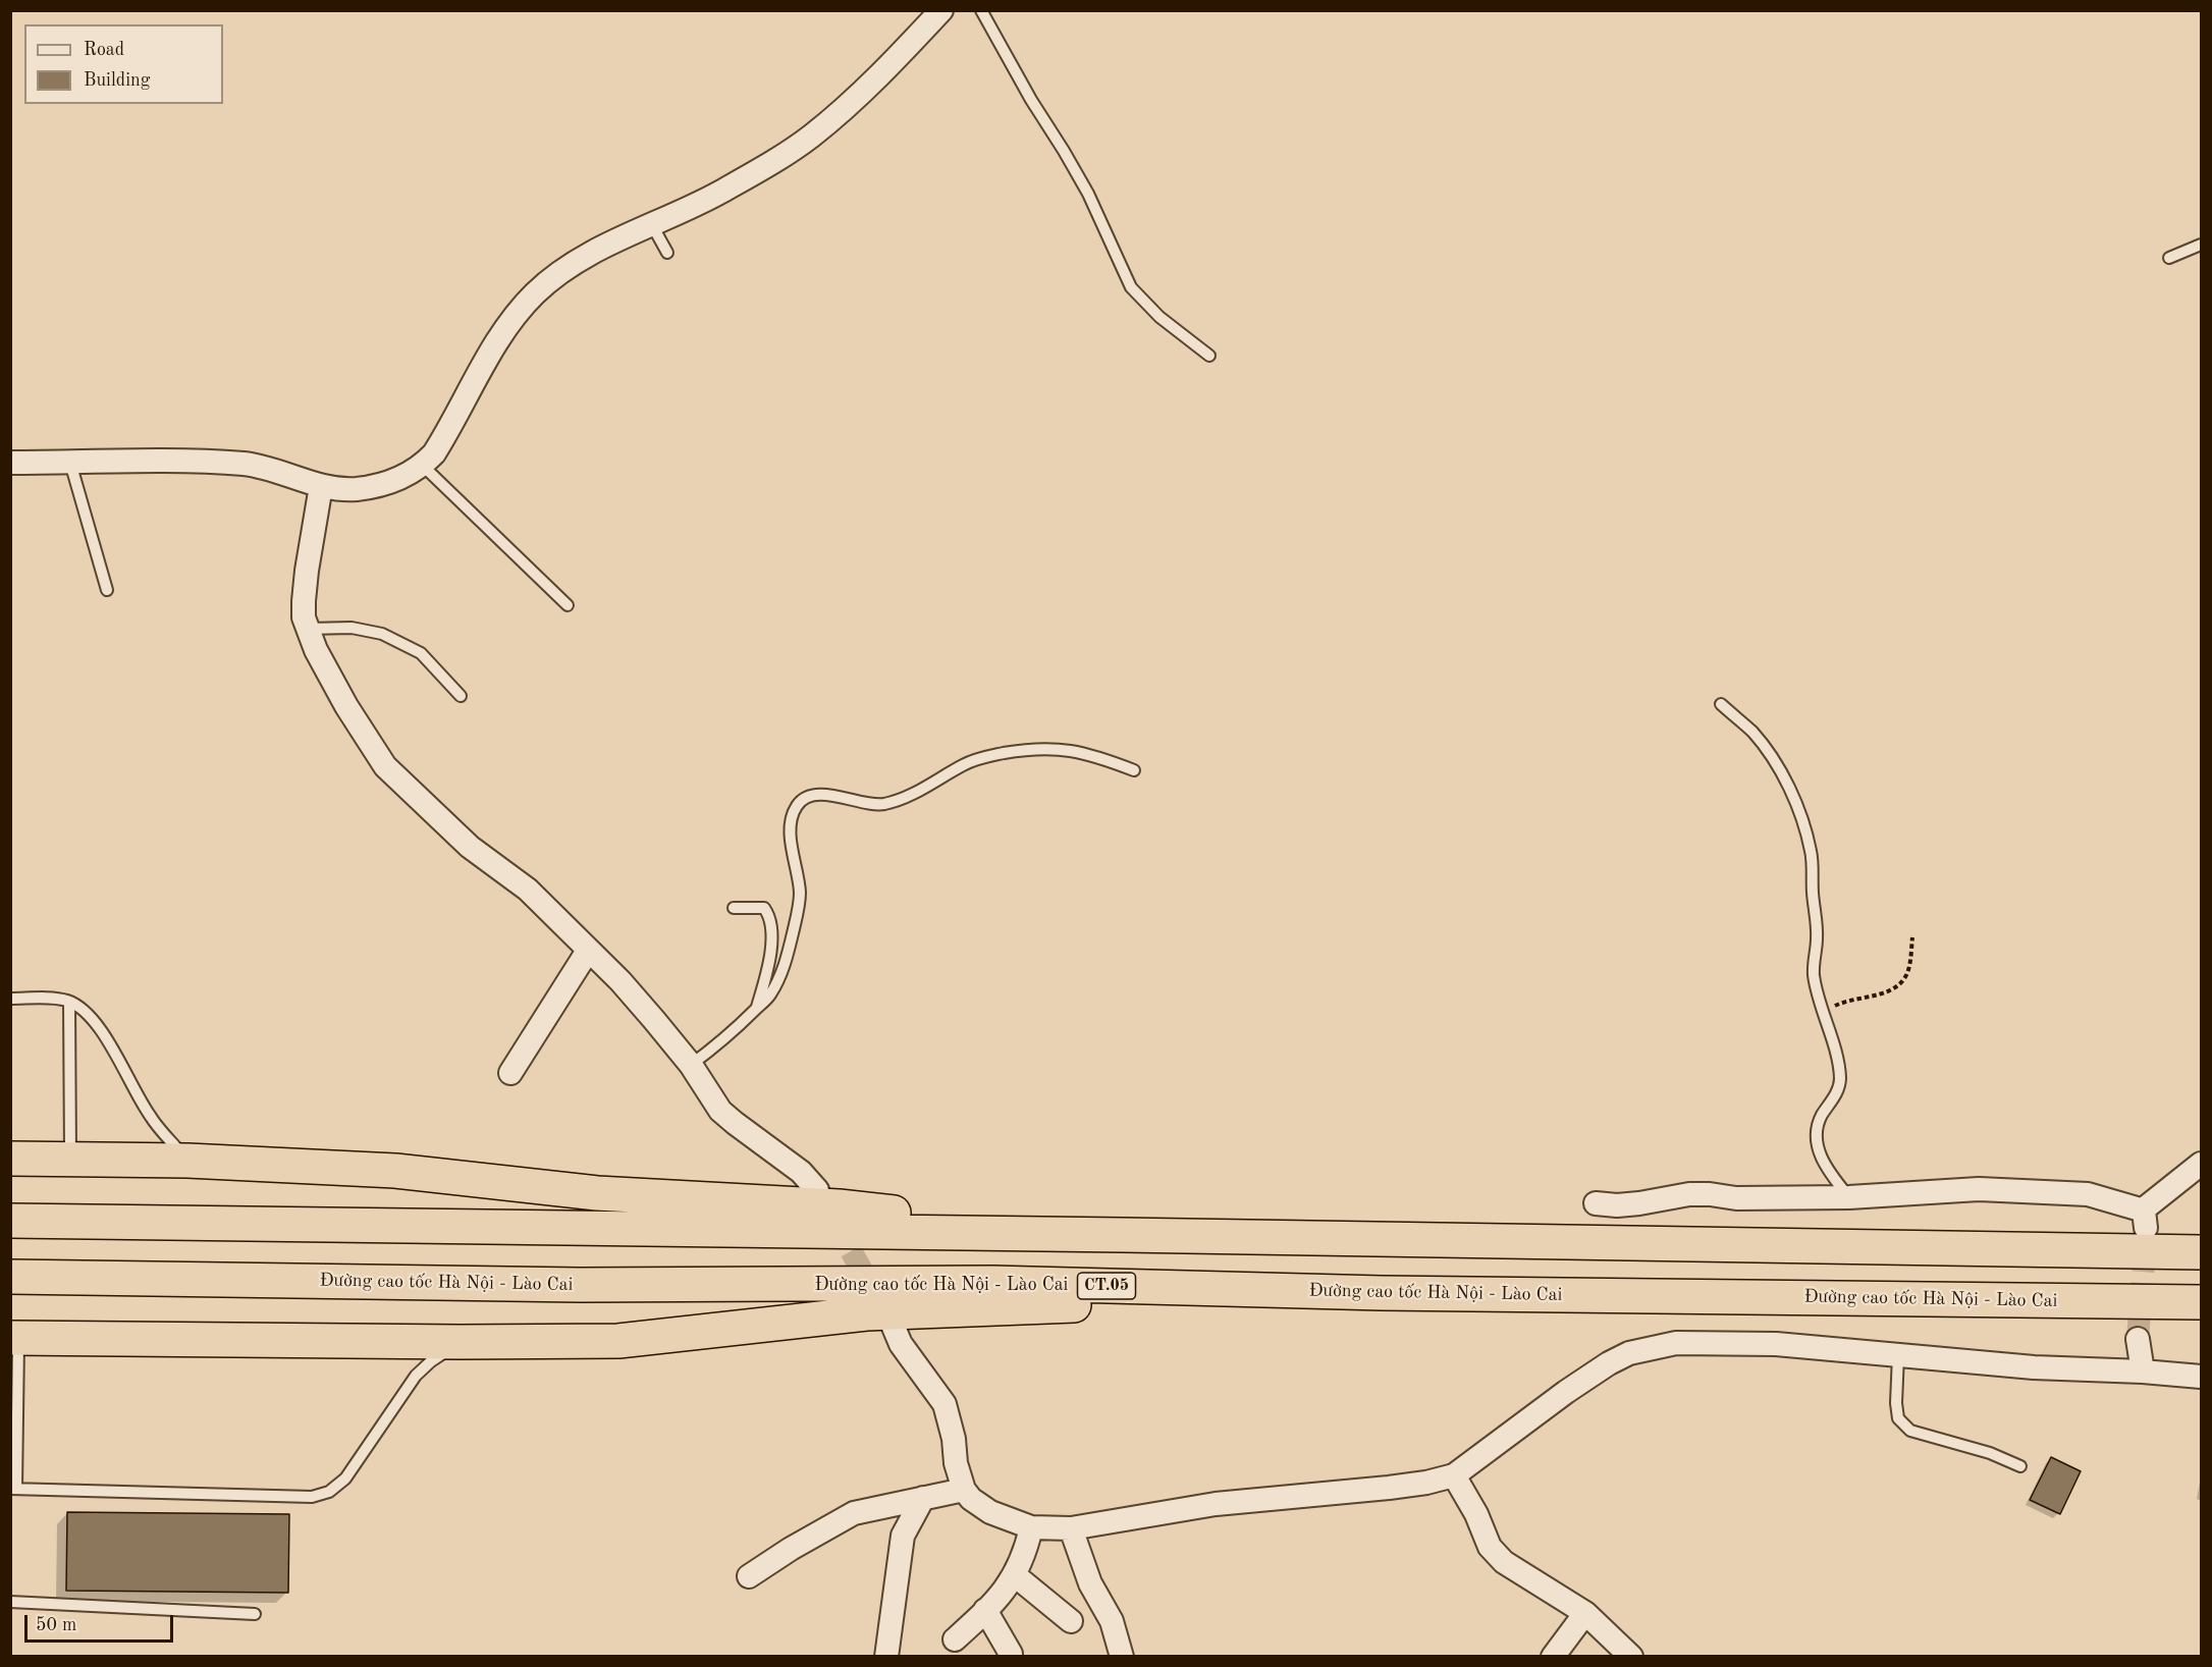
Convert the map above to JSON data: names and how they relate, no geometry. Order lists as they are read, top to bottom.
{
  "streets": {
    "highway": ["Đường cao tốc Hà Nội - Lào Cai", "CT.05"]
  },
  "legend": ["Road", "Building"],
  "scale_bar": "50 m"
}
